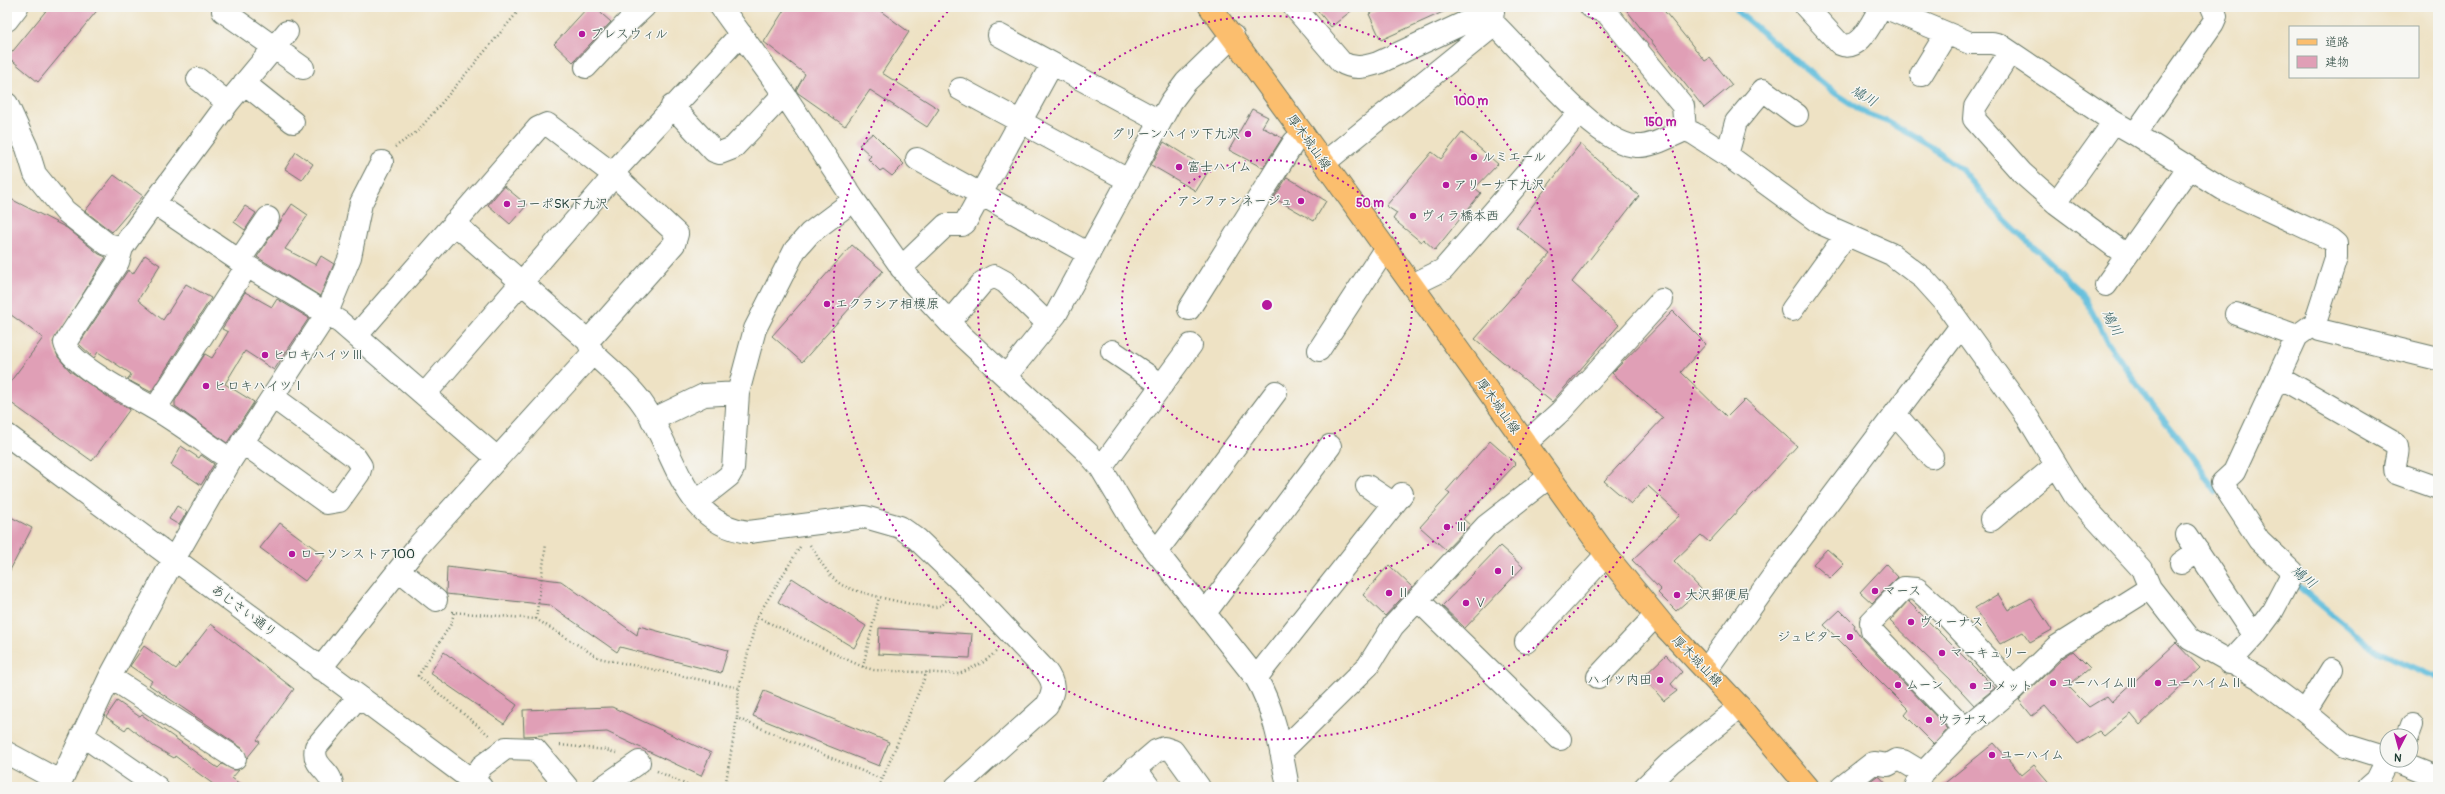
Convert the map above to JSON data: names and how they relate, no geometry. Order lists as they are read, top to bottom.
{
  "streets": {
    "main road": ["厚木城山線"],
    "street": ["あじさい通り"]
  },
  "water": ["鳩川"],
  "places": [
    "ブレスウィル",
    "グリーンハイツ下九沢",
    "ルミエール",
    "富士ハイム",
    "アリーナ下九沢",
    "アンファンネージュ",
    "コーポSK下九沢",
    "ヴィラ橋本西",
    "エクラシア相模原",
    "ヒロキハイツⅢ",
    "ヒロキハイツⅠ",
    "Ⅲ",
    "ローソンストア100",
    "Ⅰ",
    "マース",
    "Ⅱ",
    "大沢郵便局",
    "Ⅴ",
    "ヴィーナス",
    "ジュピター",
    "マーキュリー",
    "ハイツ内田",
    "ユーハイムⅢ",
    "ユーハイムⅡ",
    "ムーン",
    "コメット",
    "ウラナス",
    "ユーハイム"
  ],
  "legend": ["道路", "建物"],
  "north": "bottom",
  "rings": ["100 m", "150 m", "50 m"]
}
